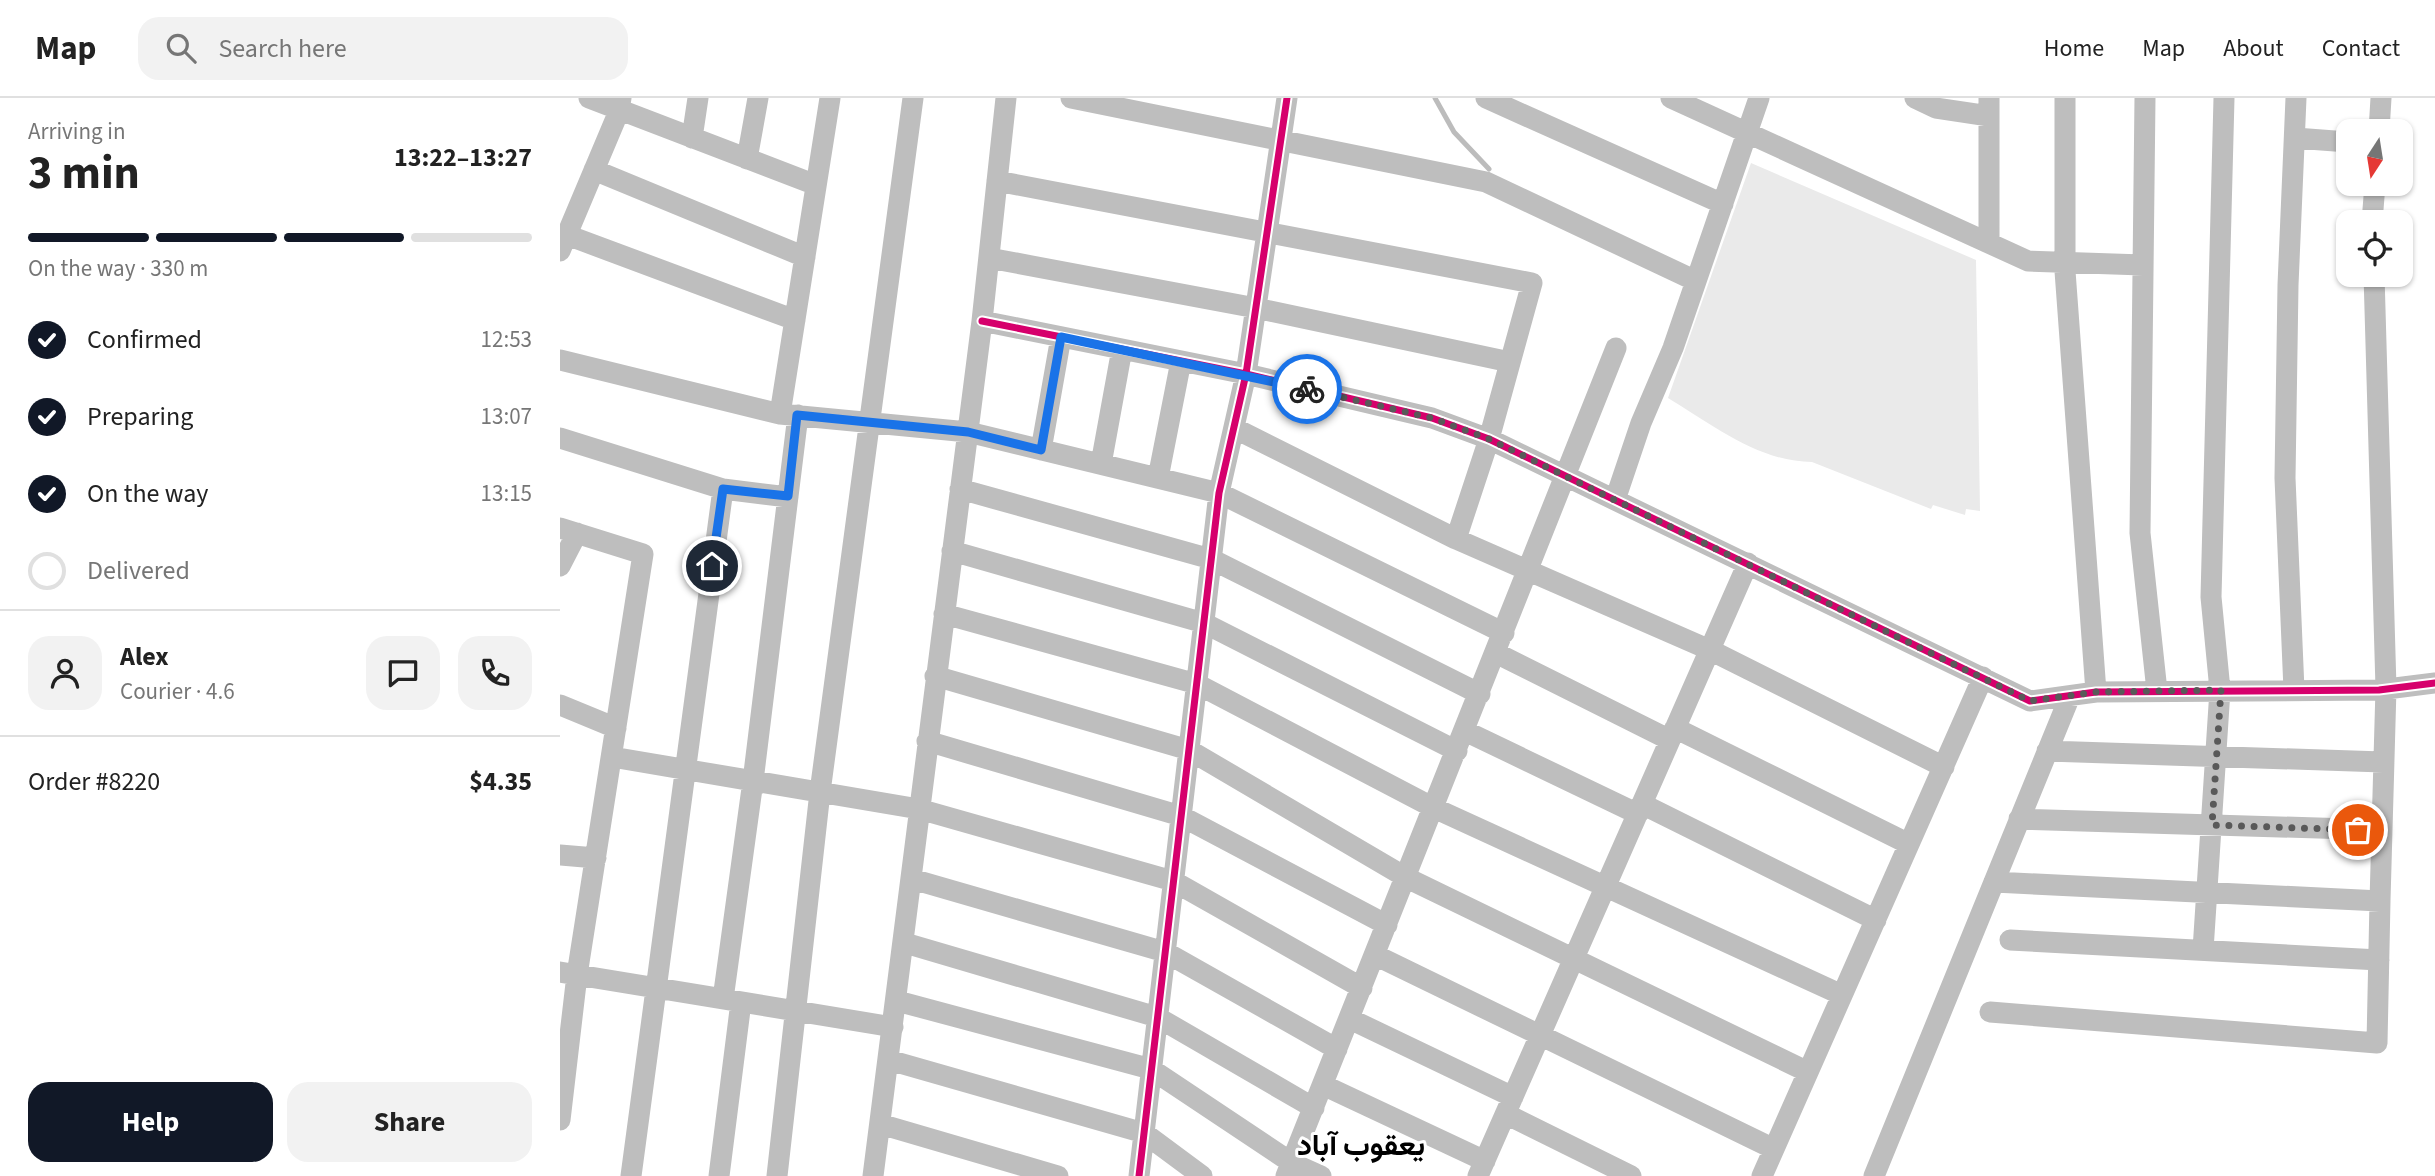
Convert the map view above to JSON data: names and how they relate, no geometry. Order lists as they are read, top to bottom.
{
  "districts": ["یعقوب آباد"],
  "north": "bottom",
  "page": {
    "header": "Map",
    "search": "Search here",
    "nav": [
      "Home",
      "Map",
      "About",
      "Contact"
    ],
    "heading": ["3 min", "Arriving in", "13:22–13:27"],
    "panel": [
      "Alex",
      "Courier · 4.6",
      "Order #8220",
      "$4.35"
    ],
    "bar": "On the way · 330 m",
    "list": [
      ["Confirmed", "12:53"],
      ["Preparing", "13:07"],
      ["On the way", "13:15"],
      "Delivered"
    ],
    "buttons": ["Help", "Share"]
  }
}
